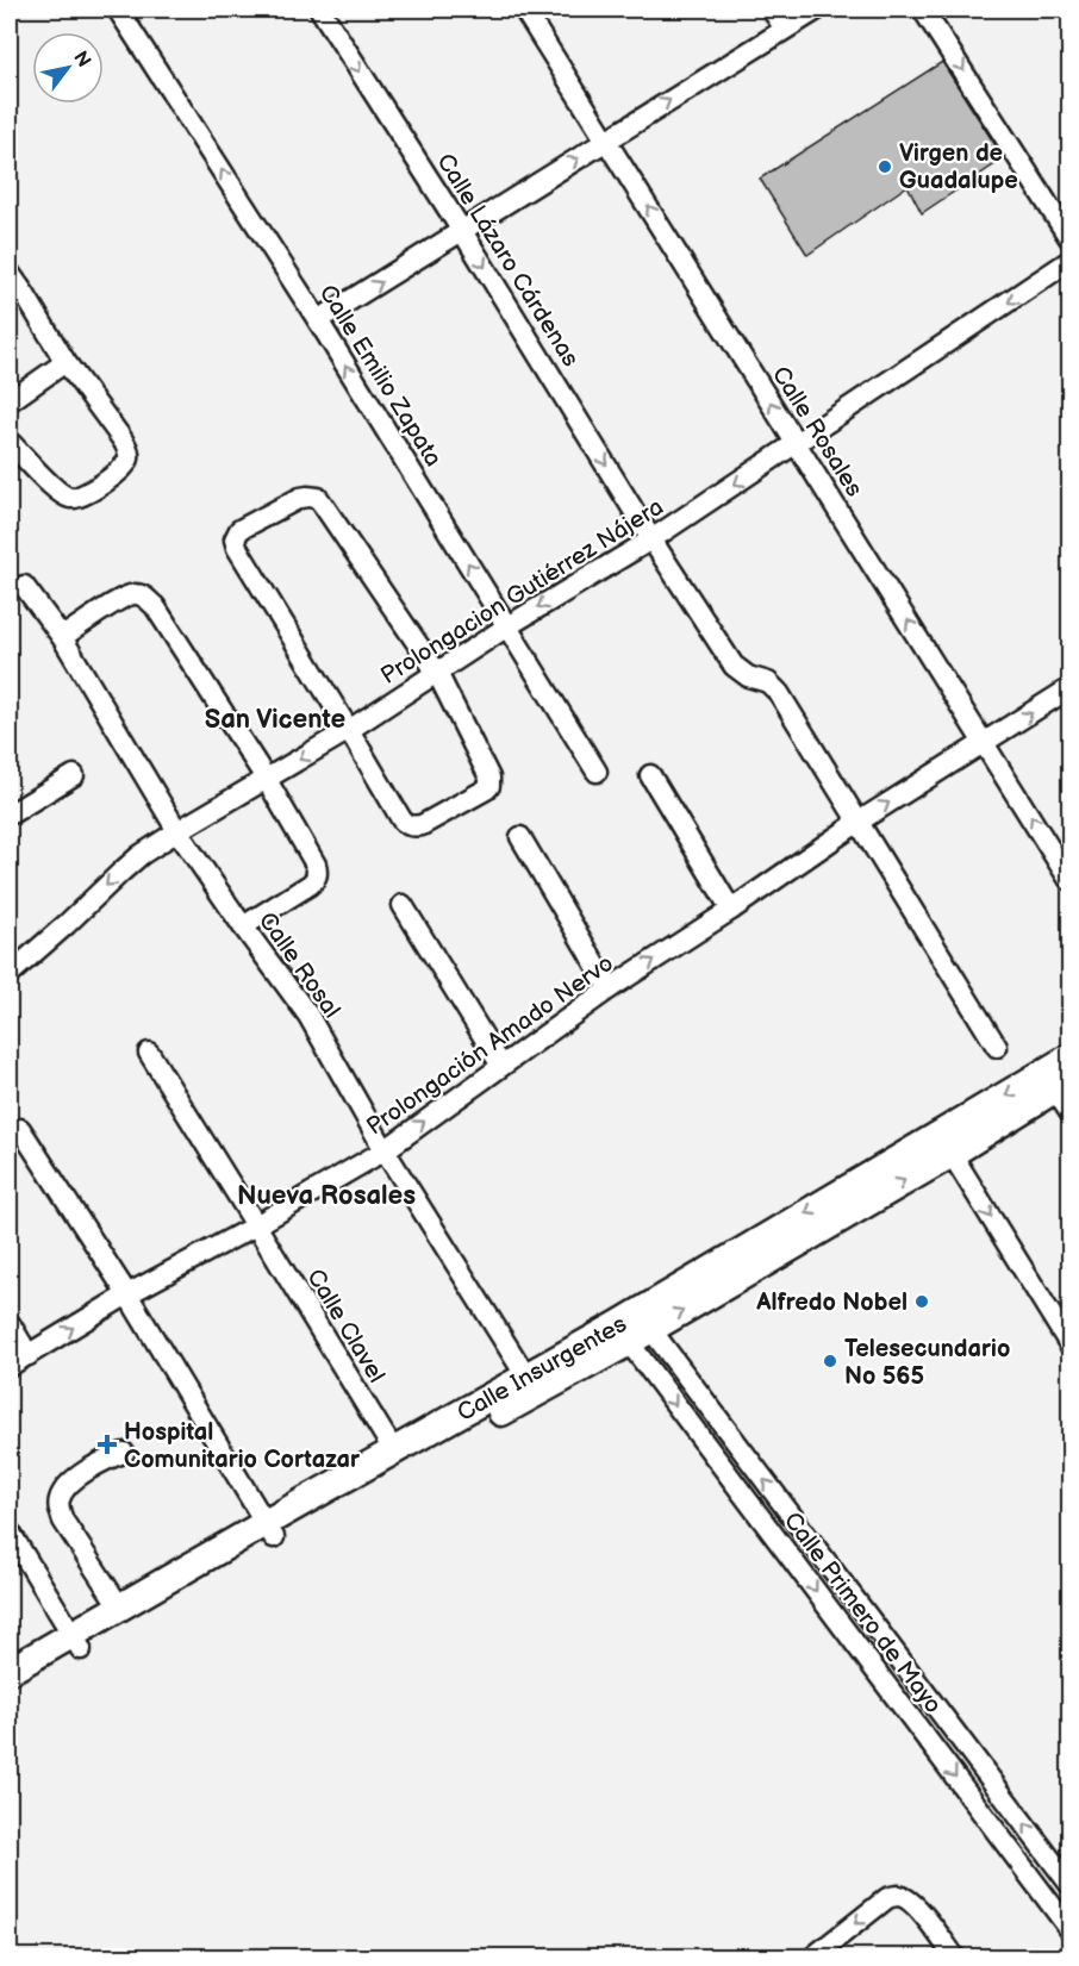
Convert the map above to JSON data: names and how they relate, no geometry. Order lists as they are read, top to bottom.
{
  "streets": {
    "main road": ["Calle Insurgentes"],
    "street": [
      "Calle Lázaro Cárdenas",
      "Calle Emilio Zapata",
      "Calle Rosales",
      "Prolongacion Gutiérrez Nájera",
      "Calle Rosal",
      "Prolongación Amado Nervo",
      "Calle Clavel",
      "Calle Primero de Mayo"
    ]
  },
  "crossings": [
    ["Calle Lázaro Cárdenas", "Prolongacion Gutiérrez Nájera"],
    ["Calle Lázaro Cárdenas", "Prolongación Amado Nervo"],
    ["Calle Emilio Zapata", "Prolongacion Gutiérrez Nájera"],
    ["Calle Rosales", "Prolongacion Gutiérrez Nájera"],
    ["Calle Rosales", "Prolongación Amado Nervo"],
    ["Prolongacion Gutiérrez Nájera", "Calle Rosal"],
    ["Calle Rosal", "Prolongación Amado Nervo"],
    ["Calle Rosal", "Calle Insurgentes"],
    ["Prolongación Amado Nervo", "Calle Clavel"],
    ["Calle Clavel", "Calle Insurgentes"],
    ["Calle Insurgentes", "Calle Primero de Mayo"]
  ],
  "one_way": [
    "Calle Lázaro Cárdenas",
    "Calle Emilio Zapata",
    "Calle Rosales",
    "Prolongacion Gutiérrez Nájera",
    "Prolongación Amado Nervo"
  ],
  "districts": ["San Vicente", "Nueva Rosales"],
  "places": {
    "other": ["Virgen de Guadalupe", "Alfredo Nobel", "Telesecundario No 565"],
    "health": ["Hospital Comunitario Cortazar"]
  },
  "north": "top right"
}
